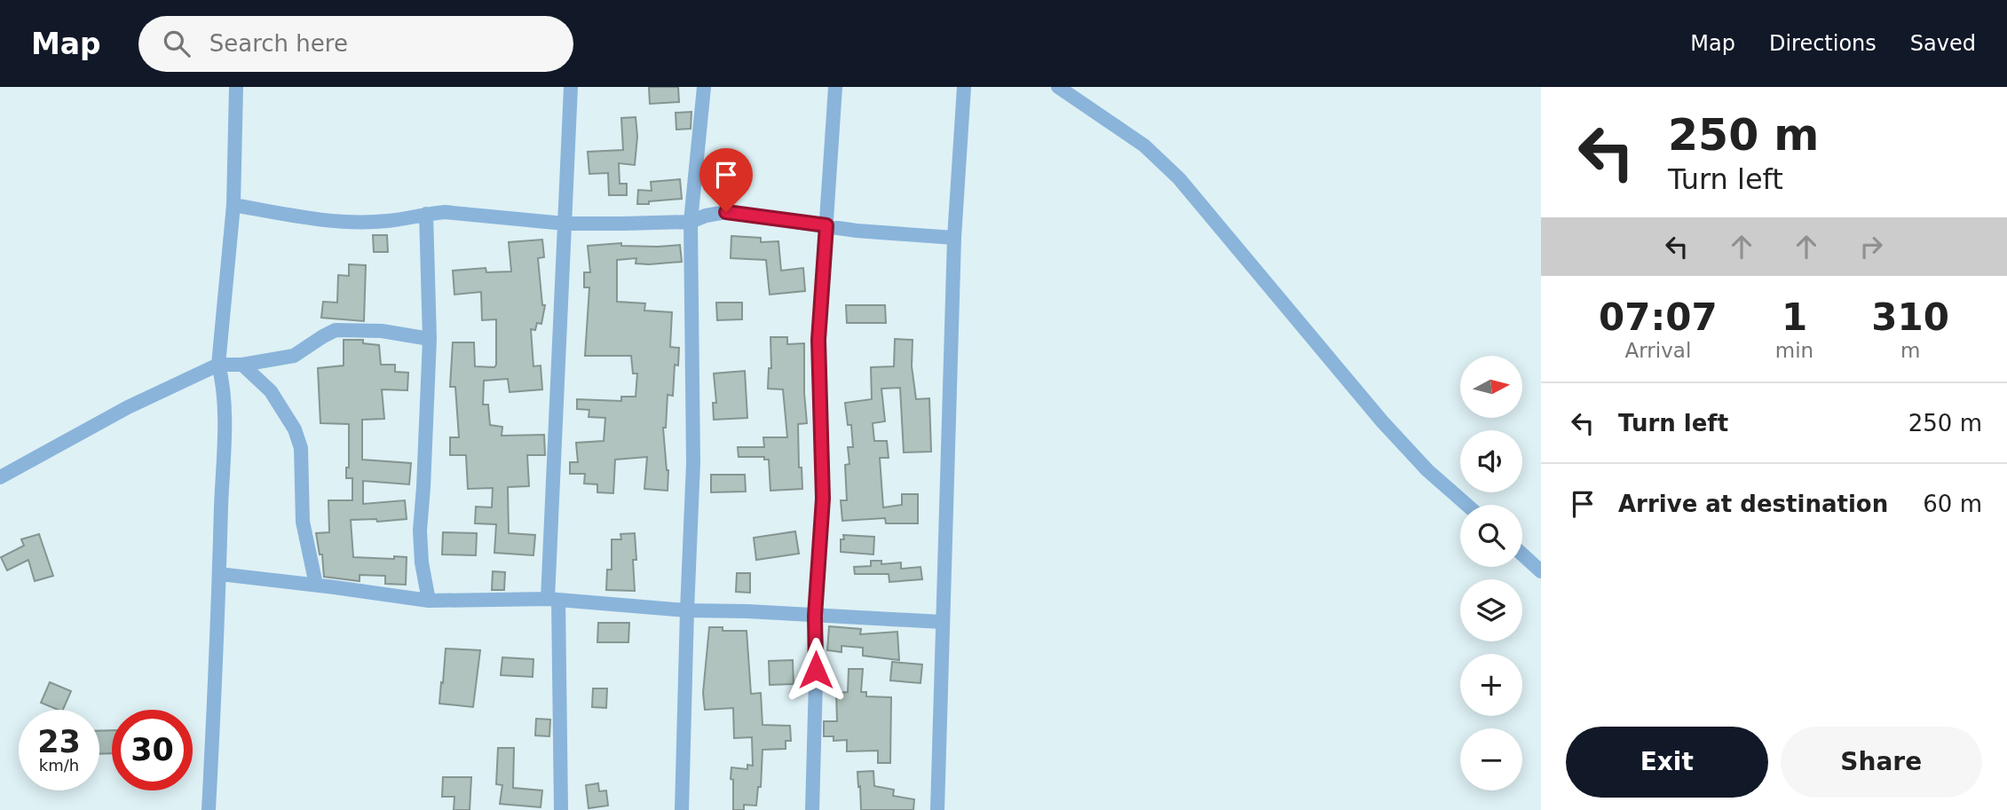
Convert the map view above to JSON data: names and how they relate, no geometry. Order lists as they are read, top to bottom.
{
  "north": "right",
  "page": {
    "header": "Map",
    "search": "Search here",
    "nav": ["Map", "Directions", "Saved"],
    "turn": ["250 m", "Turn left"],
    "eta": [
      "07:07",
      "Arrival",
      "1",
      "min",
      "310",
      "m"
    ],
    "map_buttons": ["+", "−"],
    "list": [
      {
        "name": "Turn left",
        "value": "250 m"
      },
      {
        "name": "Arrive at destination",
        "value": "60 m"
      }
    ],
    "speed": "23 km/h",
    "limit": "30",
    "buttons": ["Exit", "Share"]
  }
}
